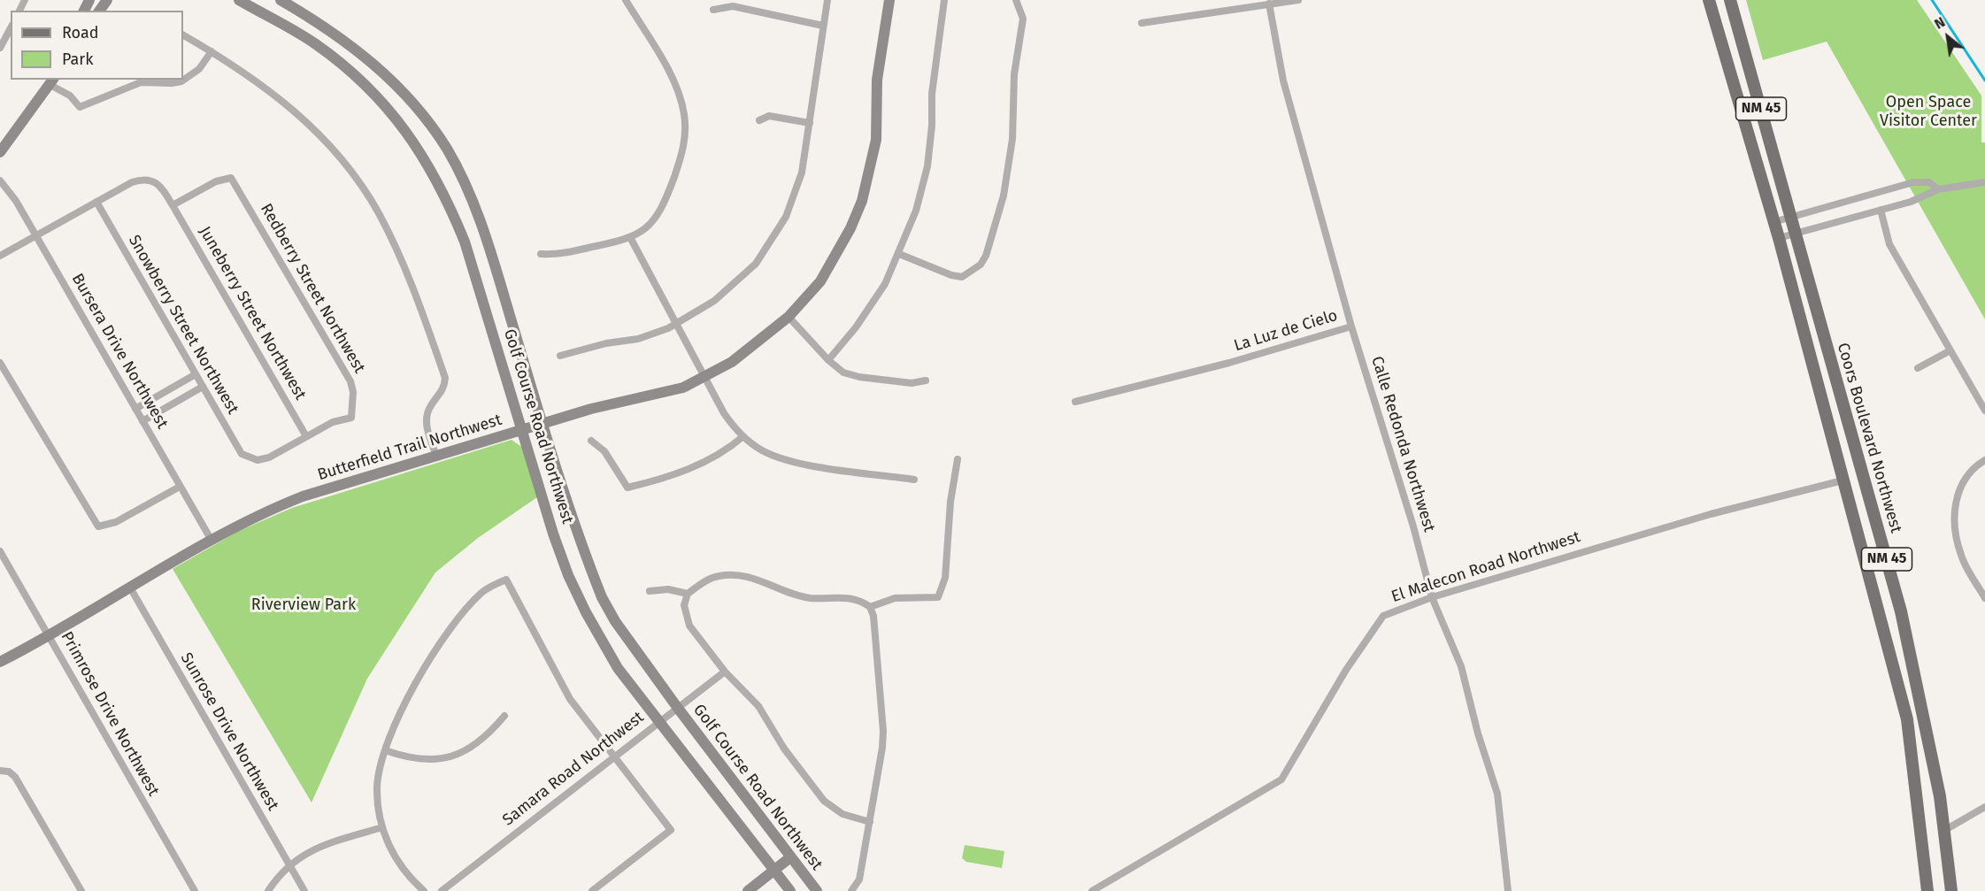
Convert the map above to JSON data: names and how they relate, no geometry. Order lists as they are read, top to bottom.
{
  "streets": {
    "main road": [
      "NM 45",
      "Golf Course Road Northwest",
      "Coors Boulevard Northwest",
      "Butterfield Trail Northwest"
    ],
    "street": [
      "Redberry Street Northwest",
      "Juneberry Street Northwest",
      "Snowberry Street Northwest",
      "La Luz de Cielo",
      "Bursera Drive Northwest",
      "Calle Redonda Northwest",
      "El Malecon Road Northwest",
      "Primrose Drive Northwest",
      "Sunrose Drive Northwest",
      "Samara Road Northwest"
    ]
  },
  "crossings": [
    ["NM 45", "El Malecon Road Northwest"],
    ["Redberry Street Northwest", "Juneberry Street Northwest"],
    ["Redberry Street Northwest", "Snowberry Street Northwest"],
    ["Juneberry Street Northwest", "Snowberry Street Northwest"],
    ["La Luz de Cielo", "Calle Redonda Northwest"],
    ["Bursera Drive Northwest", "Butterfield Trail Northwest"],
    ["Golf Course Road Northwest", "Butterfield Trail Northwest"],
    ["Golf Course Road Northwest", "Samara Road Northwest"],
    ["Calle Redonda Northwest", "El Malecon Road Northwest"],
    ["Butterfield Trail Northwest", "Primrose Drive Northwest"],
    ["Butterfield Trail Northwest", "Sunrose Drive Northwest"]
  ],
  "parks": ["Open Space Visitor Center", "Riverview Park"],
  "legend": ["Road", "Park"],
  "north": "top left"
}
